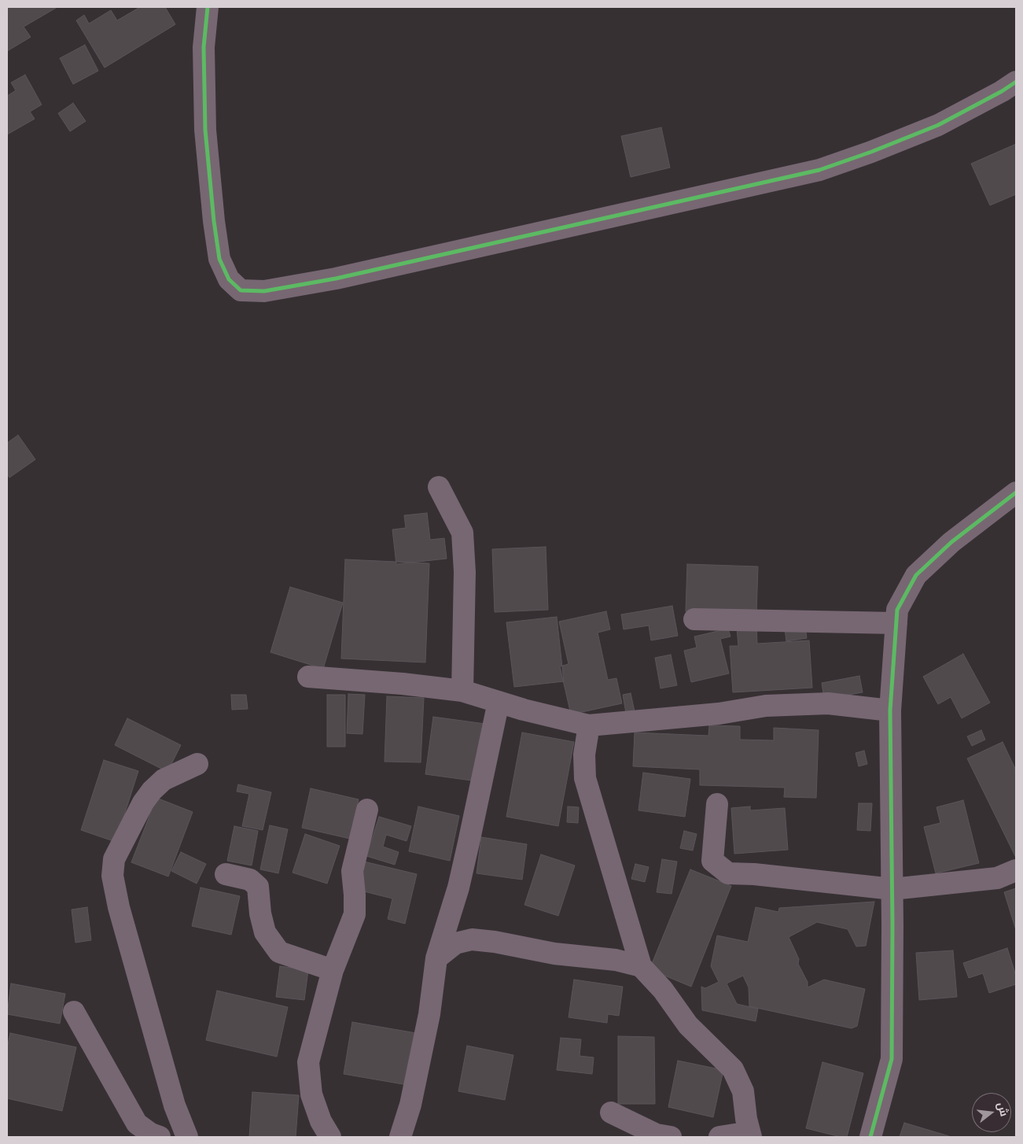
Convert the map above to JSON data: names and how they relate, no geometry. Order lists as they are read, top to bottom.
{
  "north": "right"
}
